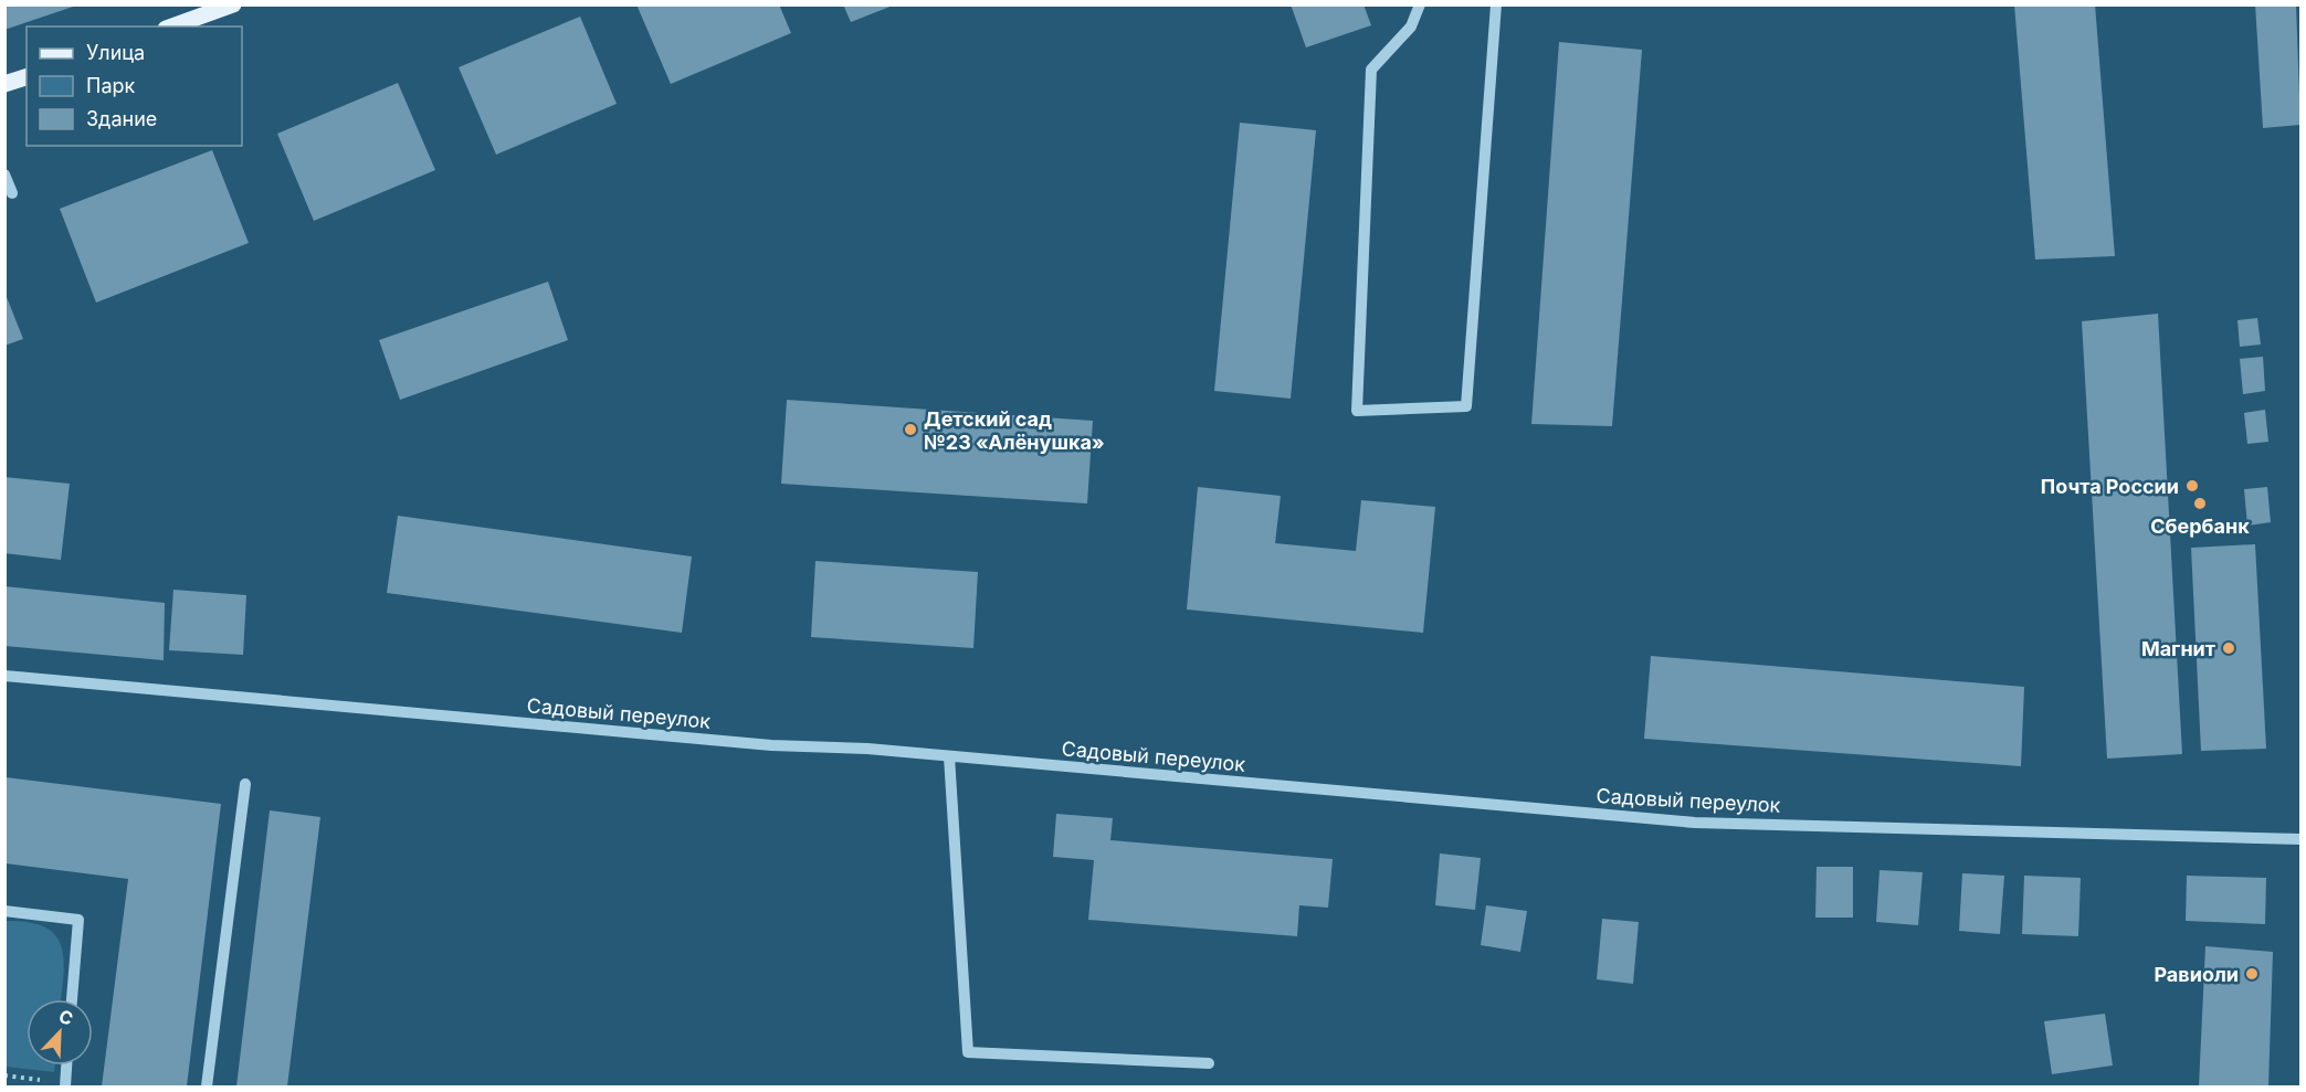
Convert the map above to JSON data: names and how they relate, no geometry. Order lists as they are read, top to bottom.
{
  "streets": {
    "street": ["Садовый переулок"]
  },
  "places": [
    "Детский сад №23 «Алёнушка»",
    "Почта России",
    "Сбербанк",
    "Магнит",
    "Равиоли"
  ],
  "legend": ["Улица", "Парк", "Здание"],
  "north": "top right"
}
